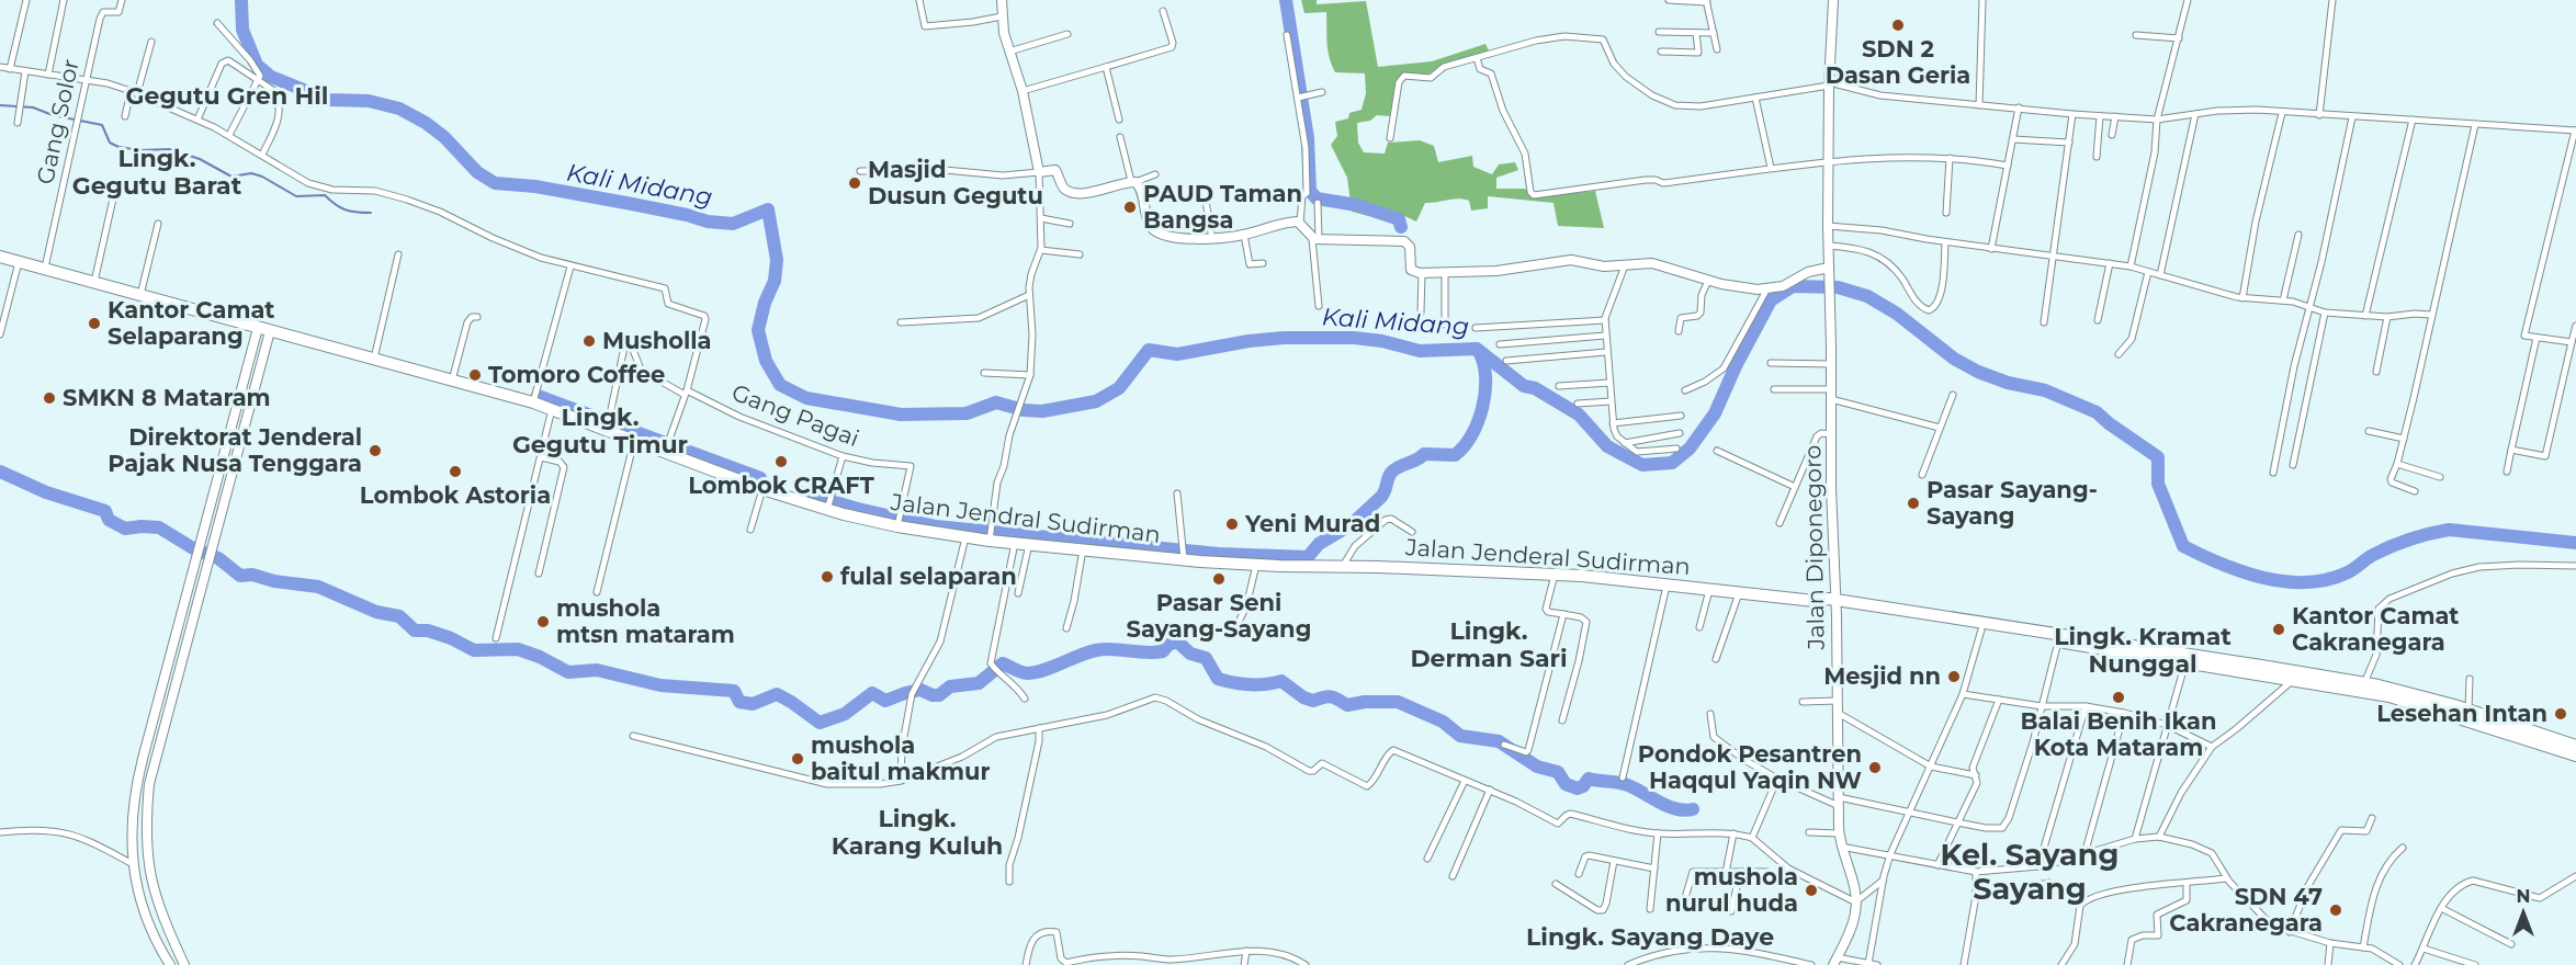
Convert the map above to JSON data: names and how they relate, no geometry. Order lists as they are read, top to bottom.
{
  "streets": {
    "highway": ["Jalan Jendral Sudirman", "Jalan Jenderal Sudirman"],
    "street": ["Gang Solor", "Gang Pagai", "Jalan Diponegoro"]
  },
  "crossings": [
    ["Gang Solor", "Jalan Jendral Sudirman"],
    ["Gang Pagai", "Jalan Jendral Sudirman"],
    ["Jalan Jendral Sudirman", "Jalan Jenderal Sudirman"],
    ["Jalan Diponegoro", "Jalan Jenderal Sudirman"]
  ],
  "districts": [
    "Gegutu Gren Hil",
    "Lingk. Gegutu Barat",
    "Lingk. Gegutu Timur",
    "Lingk. Derman Sari",
    "Lingk. Kramat Nunggal",
    "Lingk. Karang Kuluh",
    "Kel. Sayang Sayang",
    "Lingk. Sayang Daye"
  ],
  "water": ["Kali Midang"],
  "places": [
    "SDN 2 Dasan Geria",
    "Masjid Dusun Gegutu",
    "PAUD Taman Bangsa",
    "Kantor Camat Selaparang",
    "Musholla",
    "Tomoro Coffee",
    "SMKN 8 Mataram",
    "Direktorat Jenderal Pajak Nusa Tenggara",
    "Lombok CRAFT",
    "Lombok Astoria",
    "Pasar Sayang- Sayang",
    "Yeni Murad",
    "fulal selaparan",
    "Pasar Seni Sayang-Sayang",
    "mushola mtsn mataram",
    "Kantor Camat Cakranegara",
    "Mesjid nn",
    "Balai Benih Ikan Kota Mataram",
    "Lesehan Intan",
    "mushola baitul makmur",
    "Pondok Pesantren Haqqul Yaqin NW",
    "mushola nurul huda",
    "SDN 47 Cakranegara"
  ],
  "north": "top"
}
